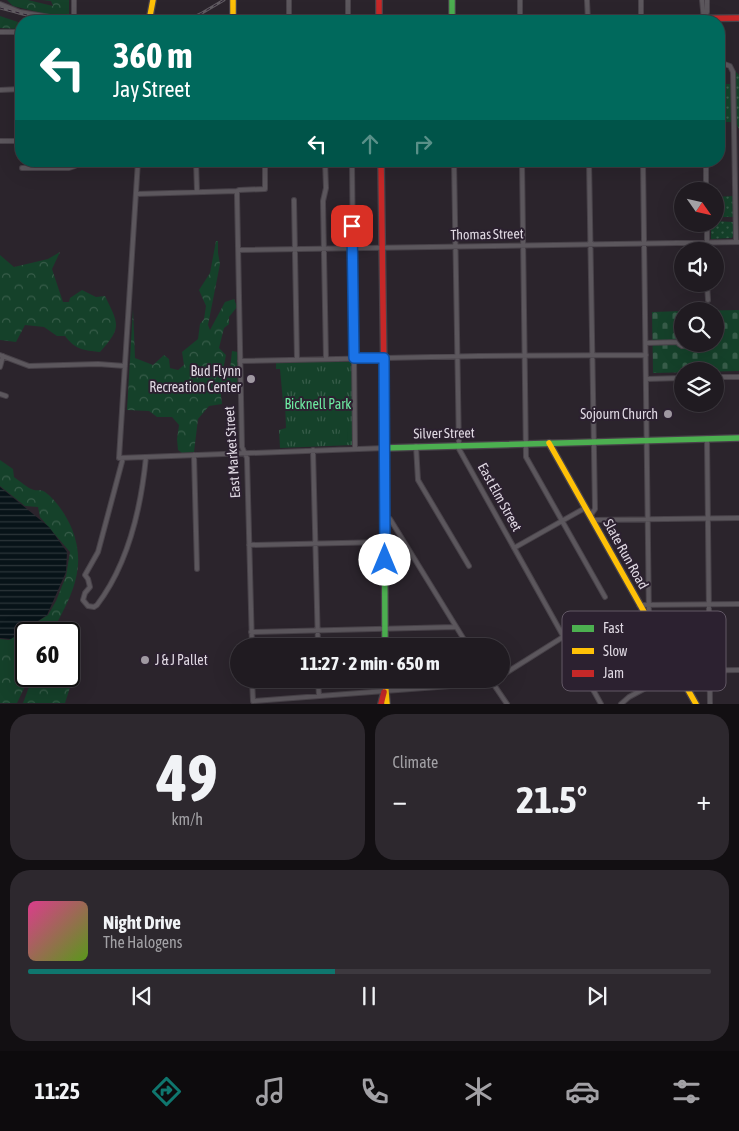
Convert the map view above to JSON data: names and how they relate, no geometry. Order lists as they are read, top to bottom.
{
  "streets": {
    "main road": ["Silver Street", "Slate Run Road"],
    "street": ["Thomas Street", "East Market Street", "East Elm Street"]
  },
  "crossings": [
    ["Thomas Street", "East Market Street"],
    ["Thomas Street", "East Elm Street"],
    ["Silver Street", "East Market Street"],
    ["Silver Street", "East Elm Street"],
    ["Silver Street", "Slate Run Road"]
  ],
  "parks": ["Bicknell Park"],
  "places": ["Bud Flynn Recreation Center", "Sojourn Church", "J & J Pallet"],
  "legend": ["Fast", "Slow", "Jam"],
  "north": "bottom right",
  "page": {
    "turn": ["360 m", "Jay Street"],
    "limit": "60",
    "trip": "11:27 · 2 min · 650 m",
    "tile": [
      ["49", "km/h"],
      "Climate"
    ],
    "heat": ["−", "21.5°", "+"],
    "song": ["Night Drive", "The Halogens"],
    "tabs": "11:25"
  }
}
